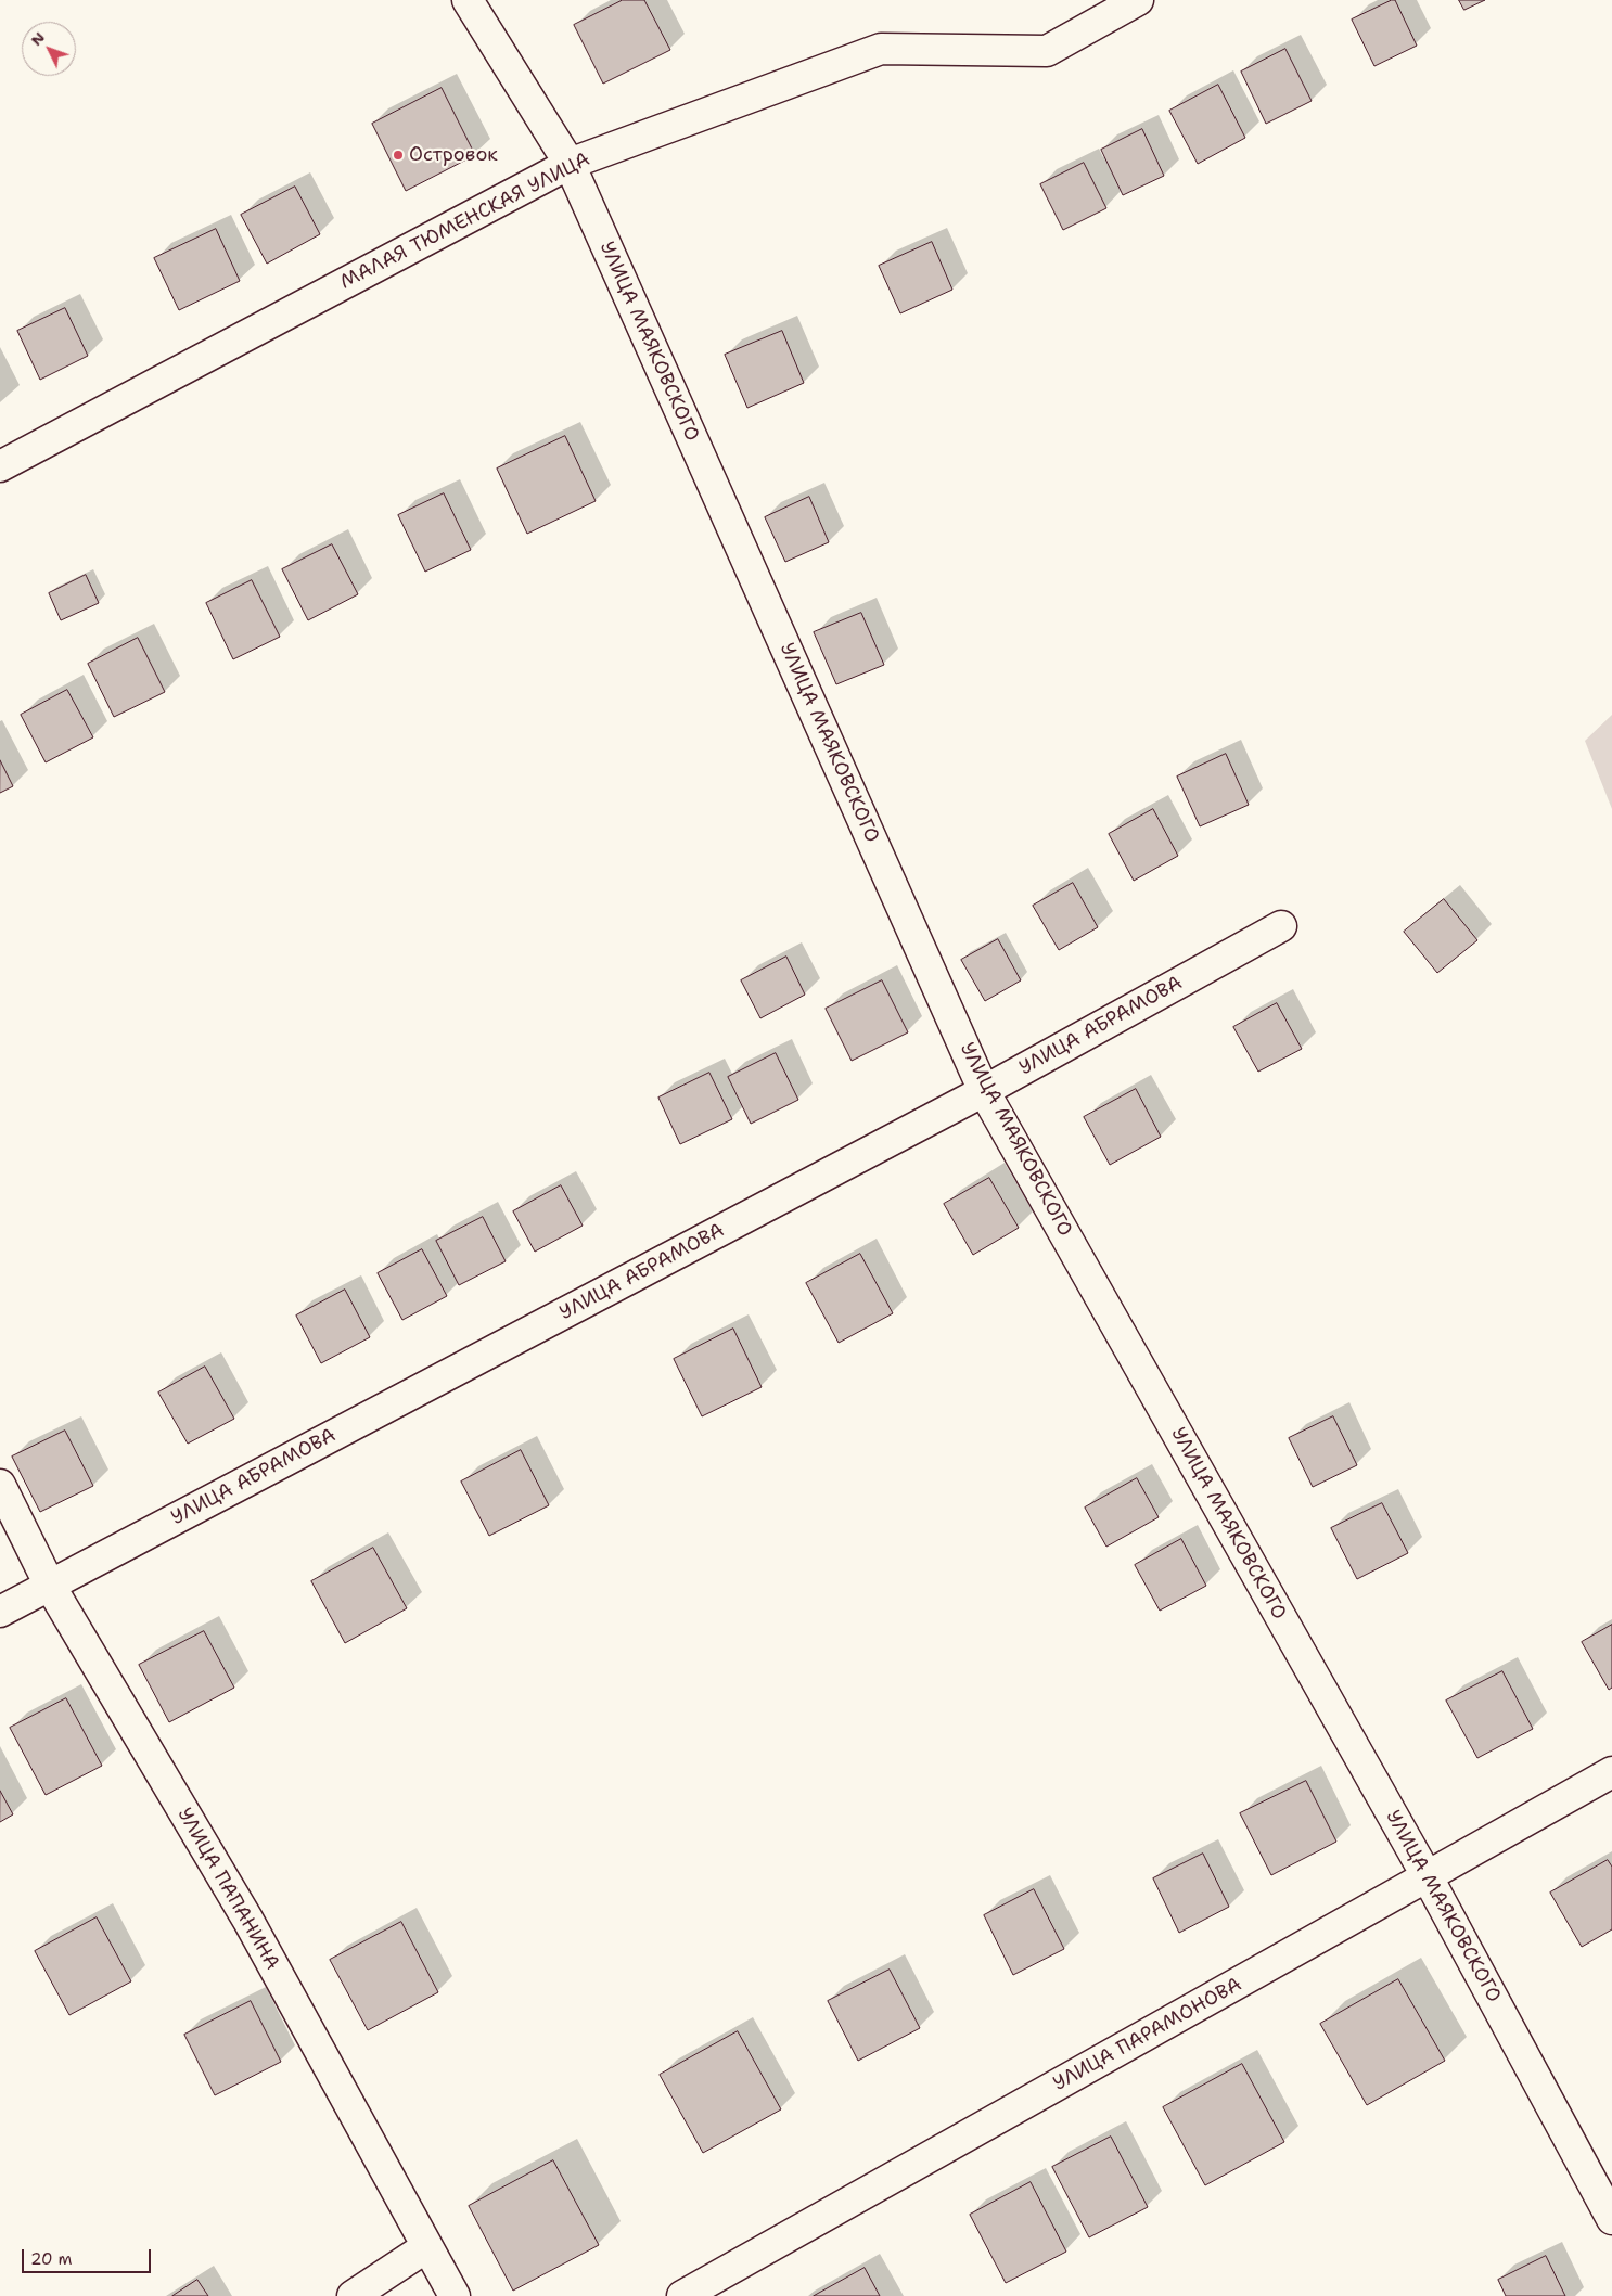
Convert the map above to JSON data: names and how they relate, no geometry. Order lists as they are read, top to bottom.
{
  "streets": {
    "street": [
      "МАЛАЯ ТЮМЕНСКАЯ УЛИЦА",
      "УЛИЦА МАЯКОВСКОГО",
      "УЛИЦА АБРАМОВА",
      "УЛИЦА ПАПАНИНА",
      "УЛИЦА ПАРАМОНОВА"
    ]
  },
  "crossings": [
    ["МАЛАЯ ТЮМЕНСКАЯ УЛИЦА", "УЛИЦА МАЯКОВСКОГО"],
    ["УЛИЦА МАЯКОВСКОГО", "УЛИЦА АБРАМОВА"],
    ["УЛИЦА МАЯКОВСКОГО", "УЛИЦА ПАРАМОНОВА"],
    ["УЛИЦА АБРАМОВА", "УЛИЦА ПАПАНИНА"]
  ],
  "places": ["Островок"],
  "scale_bar": "20 m",
  "north": "top left"
}
